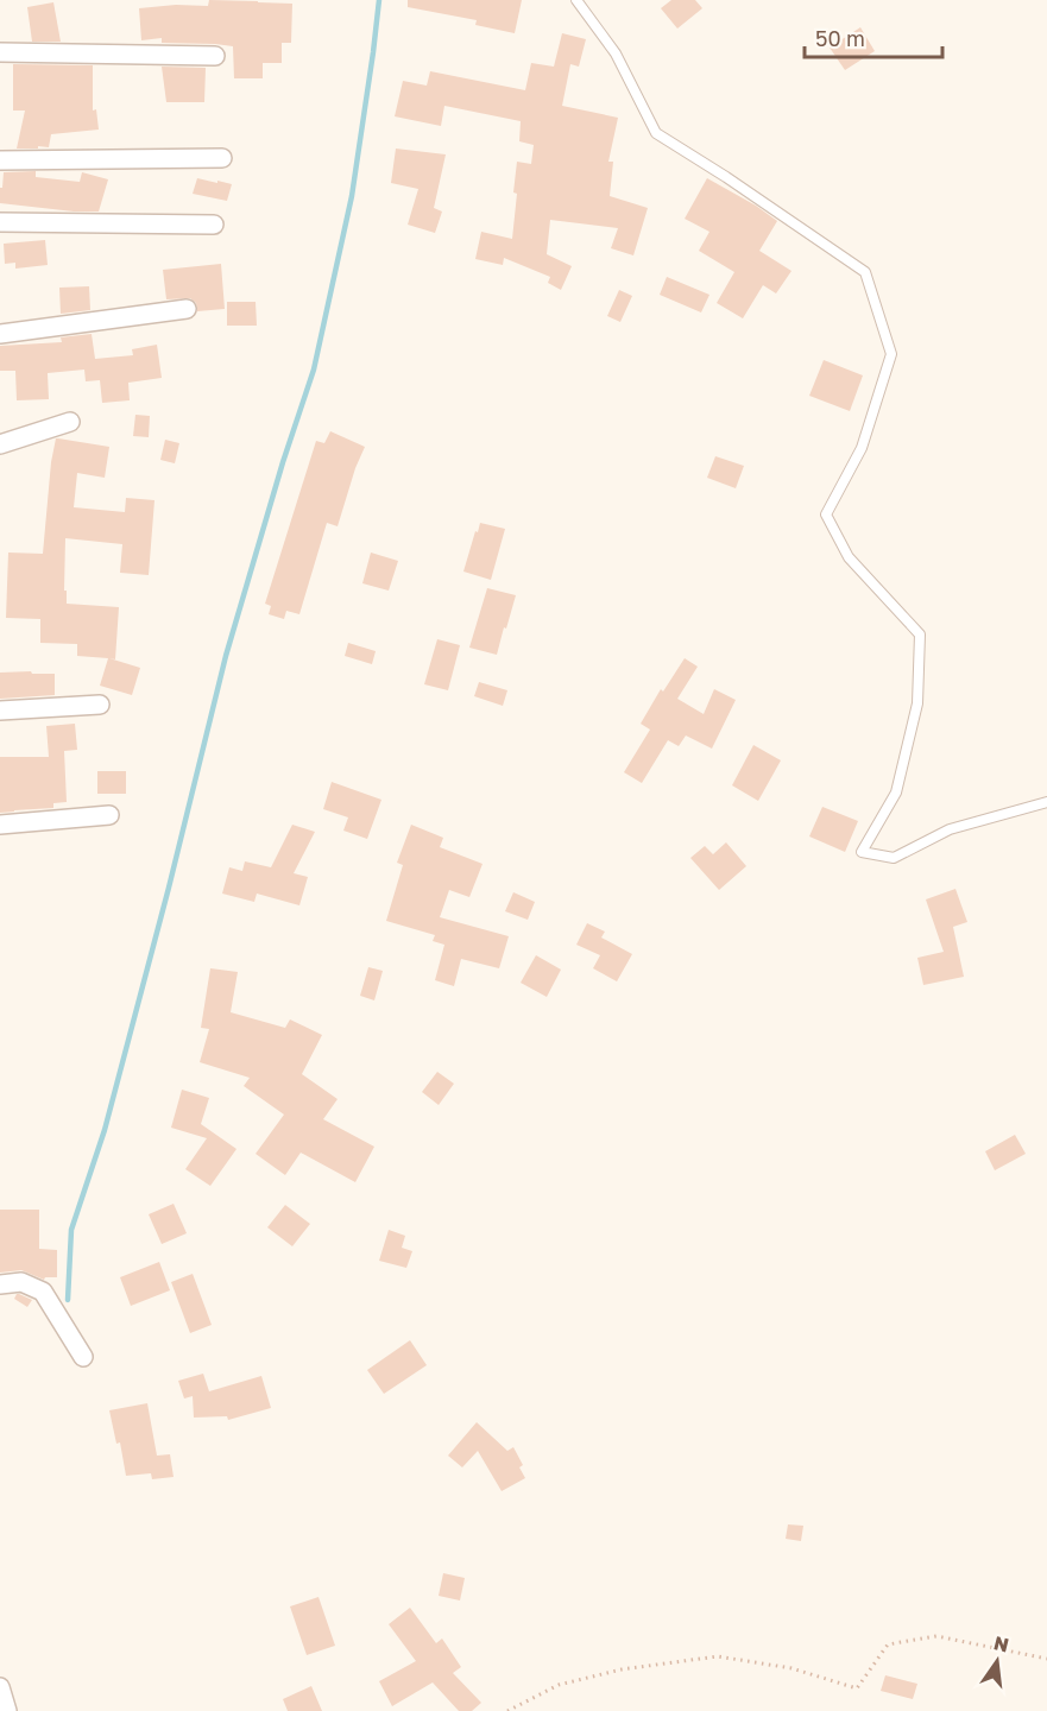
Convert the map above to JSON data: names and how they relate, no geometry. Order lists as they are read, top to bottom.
{
  "scale_bar": "50 m",
  "north": "top"
}
